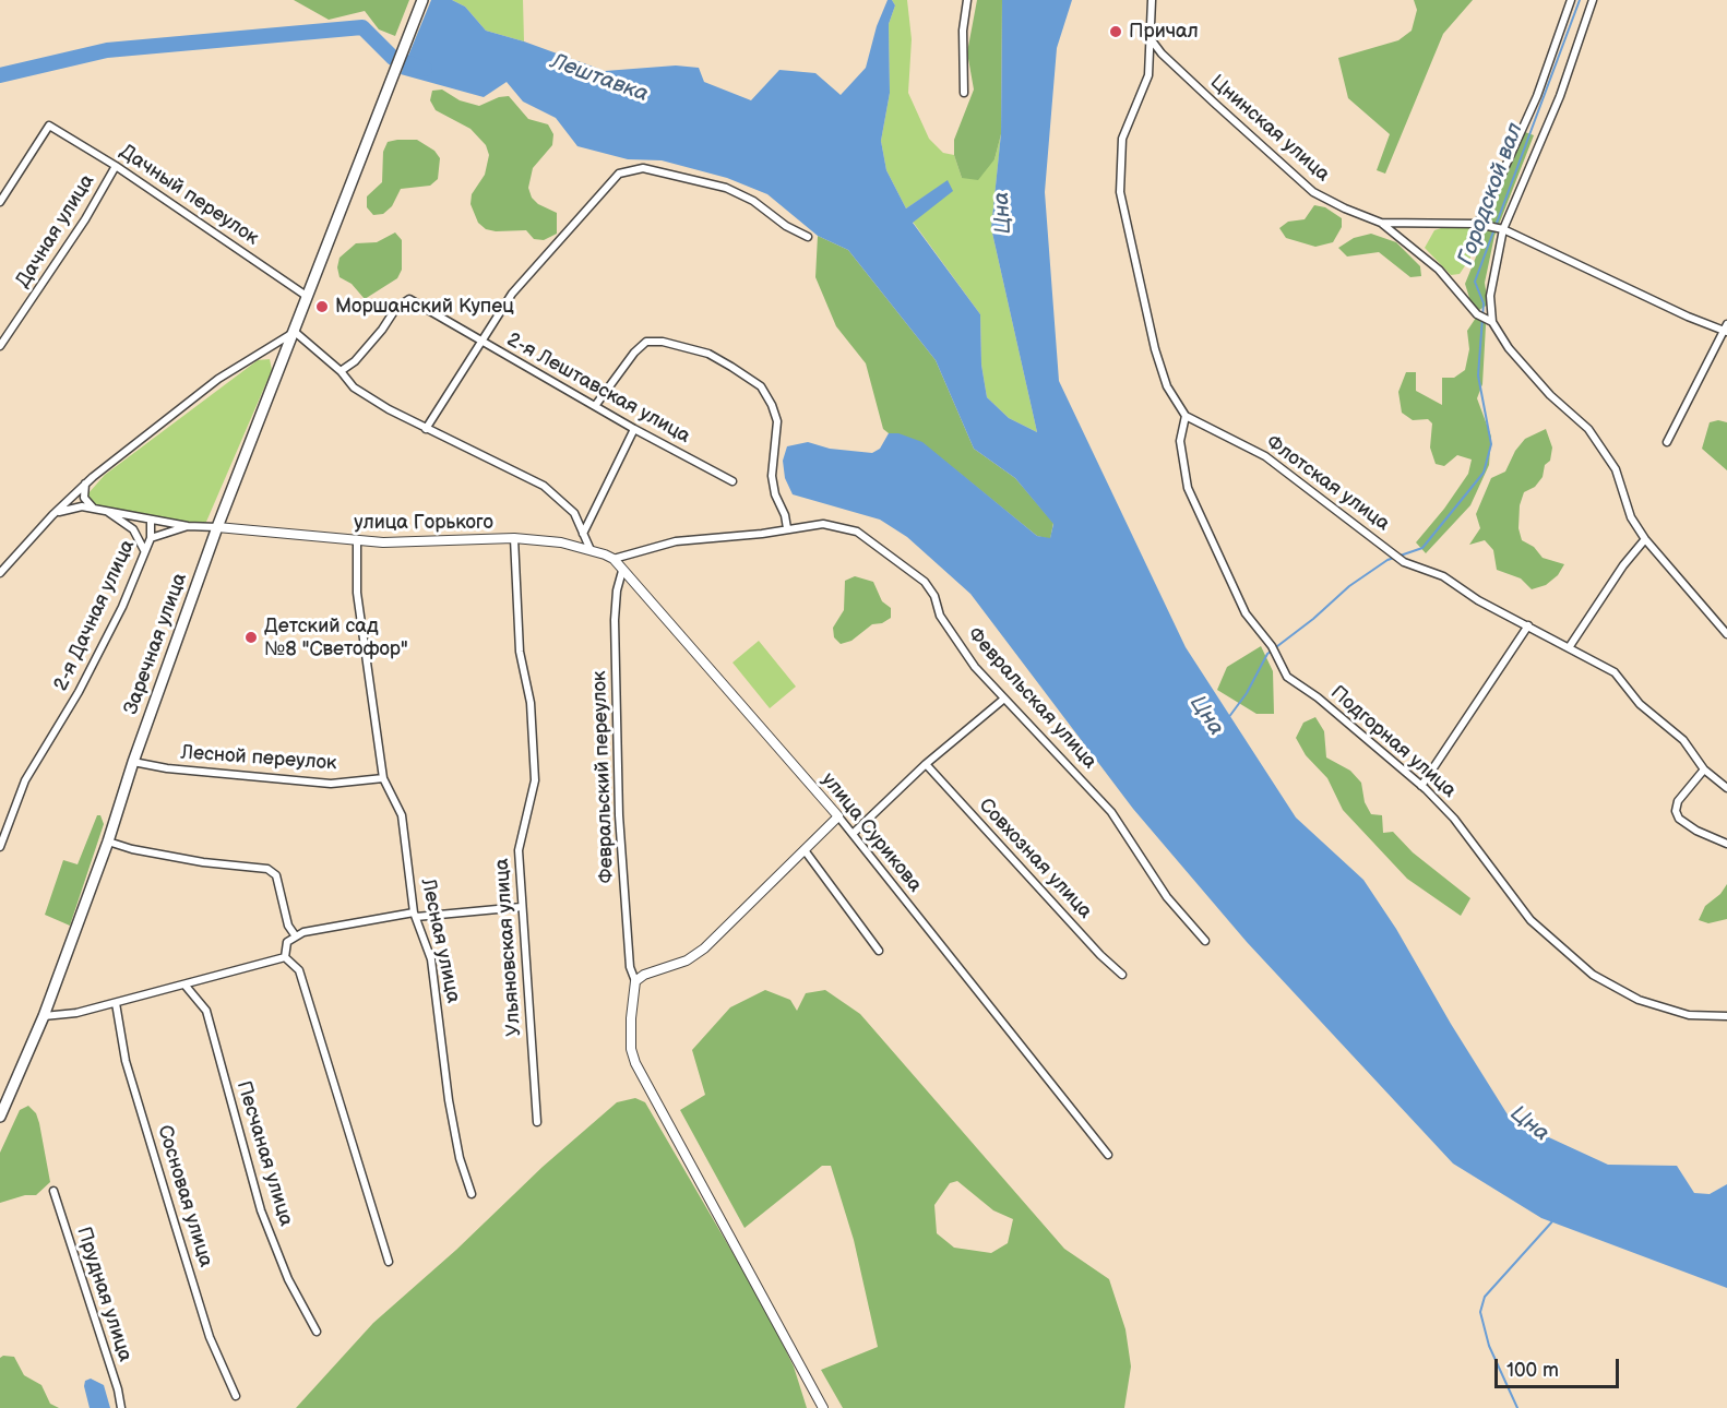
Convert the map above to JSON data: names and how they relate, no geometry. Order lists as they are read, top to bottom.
{
  "streets": {
    "main road": ["Заречная улица"],
    "street": [
      "Цнинская улица",
      "Дачный переулок",
      "Дачная улица",
      "2-я Лештавская улица",
      "Флотская улица",
      "улица Горького",
      "2-я Дачная улица",
      "Февральская улица",
      "Подгорная улица",
      "Лесной переулок",
      "Февральский переулок",
      "улица Сурикова",
      "Совхозная улица",
      "Лесная улица",
      "Ульяновская улица",
      "Песчаная улица",
      "Сосновая улица",
      "Прудная улица"
    ]
  },
  "crossings": [
    ["Дачный переулок", "Дачная улица"],
    ["Флотская улица", "Подгорная улица"],
    ["улица Горького", "Заречная улица"],
    ["улица Горького", "Лесная улица"],
    ["улица Горького", "Ульяновская улица"],
    ["Заречная улица", "Лесной переулок"],
    ["Февральская улица", "улица Сурикова"],
    ["Лесной переулок", "Лесная улица"],
    ["Февральский переулок", "улица Сурикова"]
  ],
  "water": ["Лештавка", "Городской вал", "Цна"],
  "places": ["Причал", "Моршанский Купец", "Детский сад №8 \"Светофор\""],
  "scale_bar": "100 m"
}
